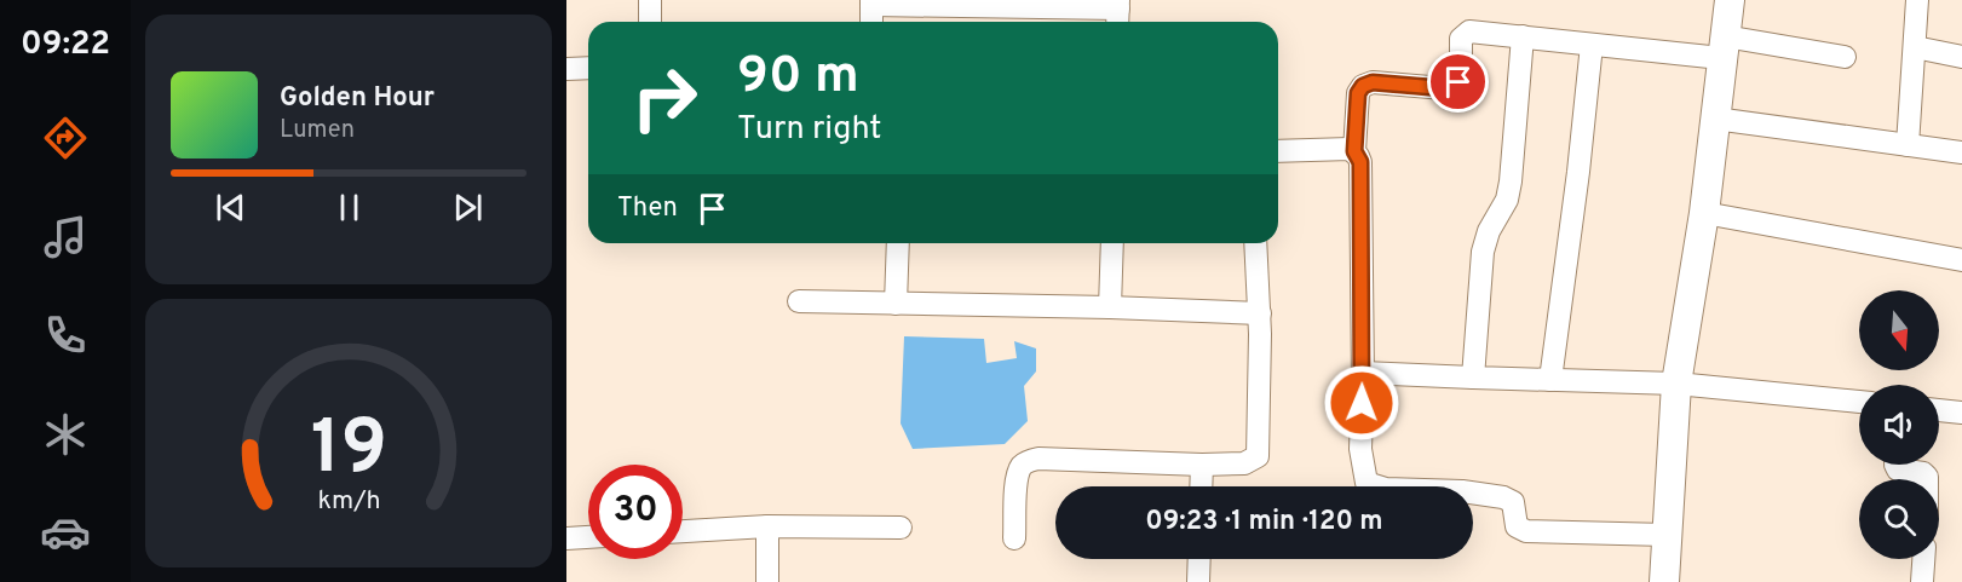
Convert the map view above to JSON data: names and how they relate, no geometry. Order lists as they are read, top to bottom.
{
  "north": "bottom",
  "page": {
    "tabs": "09:22",
    "turn": ["90 m", "Turn right"],
    "song": ["Golden Hour", "Lumen"],
    "then": "Then",
    "limit": "30",
    "trip": "09:23 · 1 min · 120 m",
    "gauge": ["19", "km/h"]
  }
}
